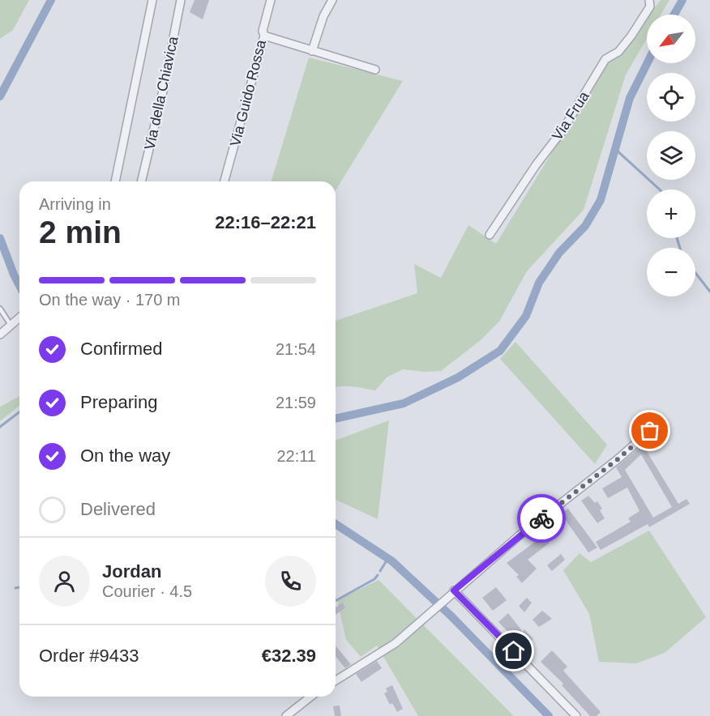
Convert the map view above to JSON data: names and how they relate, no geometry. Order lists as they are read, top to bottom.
{
  "streets": {
    "street": ["Via della Chiavica", "Via Guido Rossa", "Via Frua"]
  },
  "north": "bottom left",
  "page": {
    "map_buttons": ["+", "−"],
    "heading": ["2 min", "Arriving in", "22:16–22:21"],
    "panel": [
      "Jordan",
      "Courier · 4.5",
      "Order #9433",
      "€32.39"
    ],
    "bar": "On the way · 170 m",
    "list": [
      ["Confirmed", "21:54"],
      ["Preparing", "21:59"],
      ["On the way", "22:11"],
      "Delivered"
    ]
  }
}
